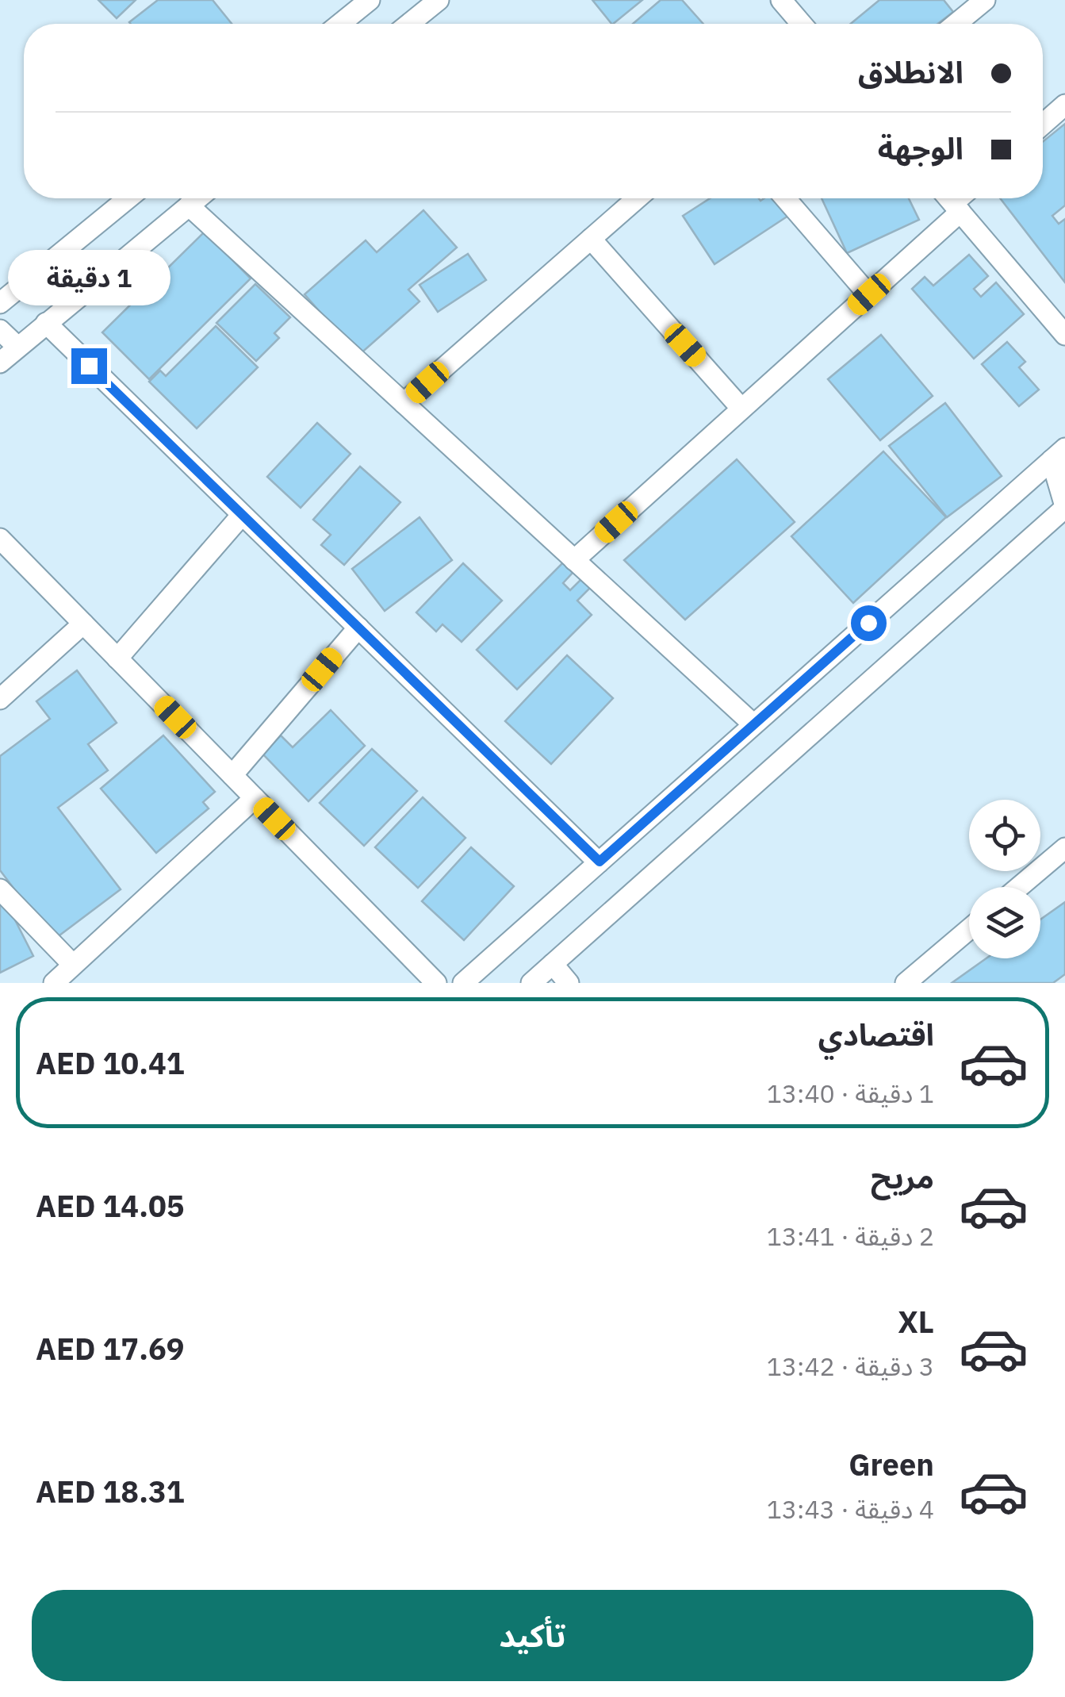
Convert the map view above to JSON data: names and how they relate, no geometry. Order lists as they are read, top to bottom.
{
  "page": {
    "banner": ["الانطلاق", "الوجهة"],
    "bubble": "1 دقيقة",
    "list": [
      {
        "name": "اقتصادي",
        "note": "1 دقيقة · 13:40",
        "value": "AED 10.41"
      },
      {
        "name": "مريح",
        "note": "2 دقيقة · 13:41",
        "value": "AED 14.05"
      },
      {
        "name": "XL",
        "note": "3 دقيقة · 13:42",
        "value": "AED 17.69"
      },
      {
        "name": "Green",
        "note": "4 دقيقة · 13:43",
        "value": "AED 18.31"
      }
    ],
    "buttons": "تأكيد"
  }
}
